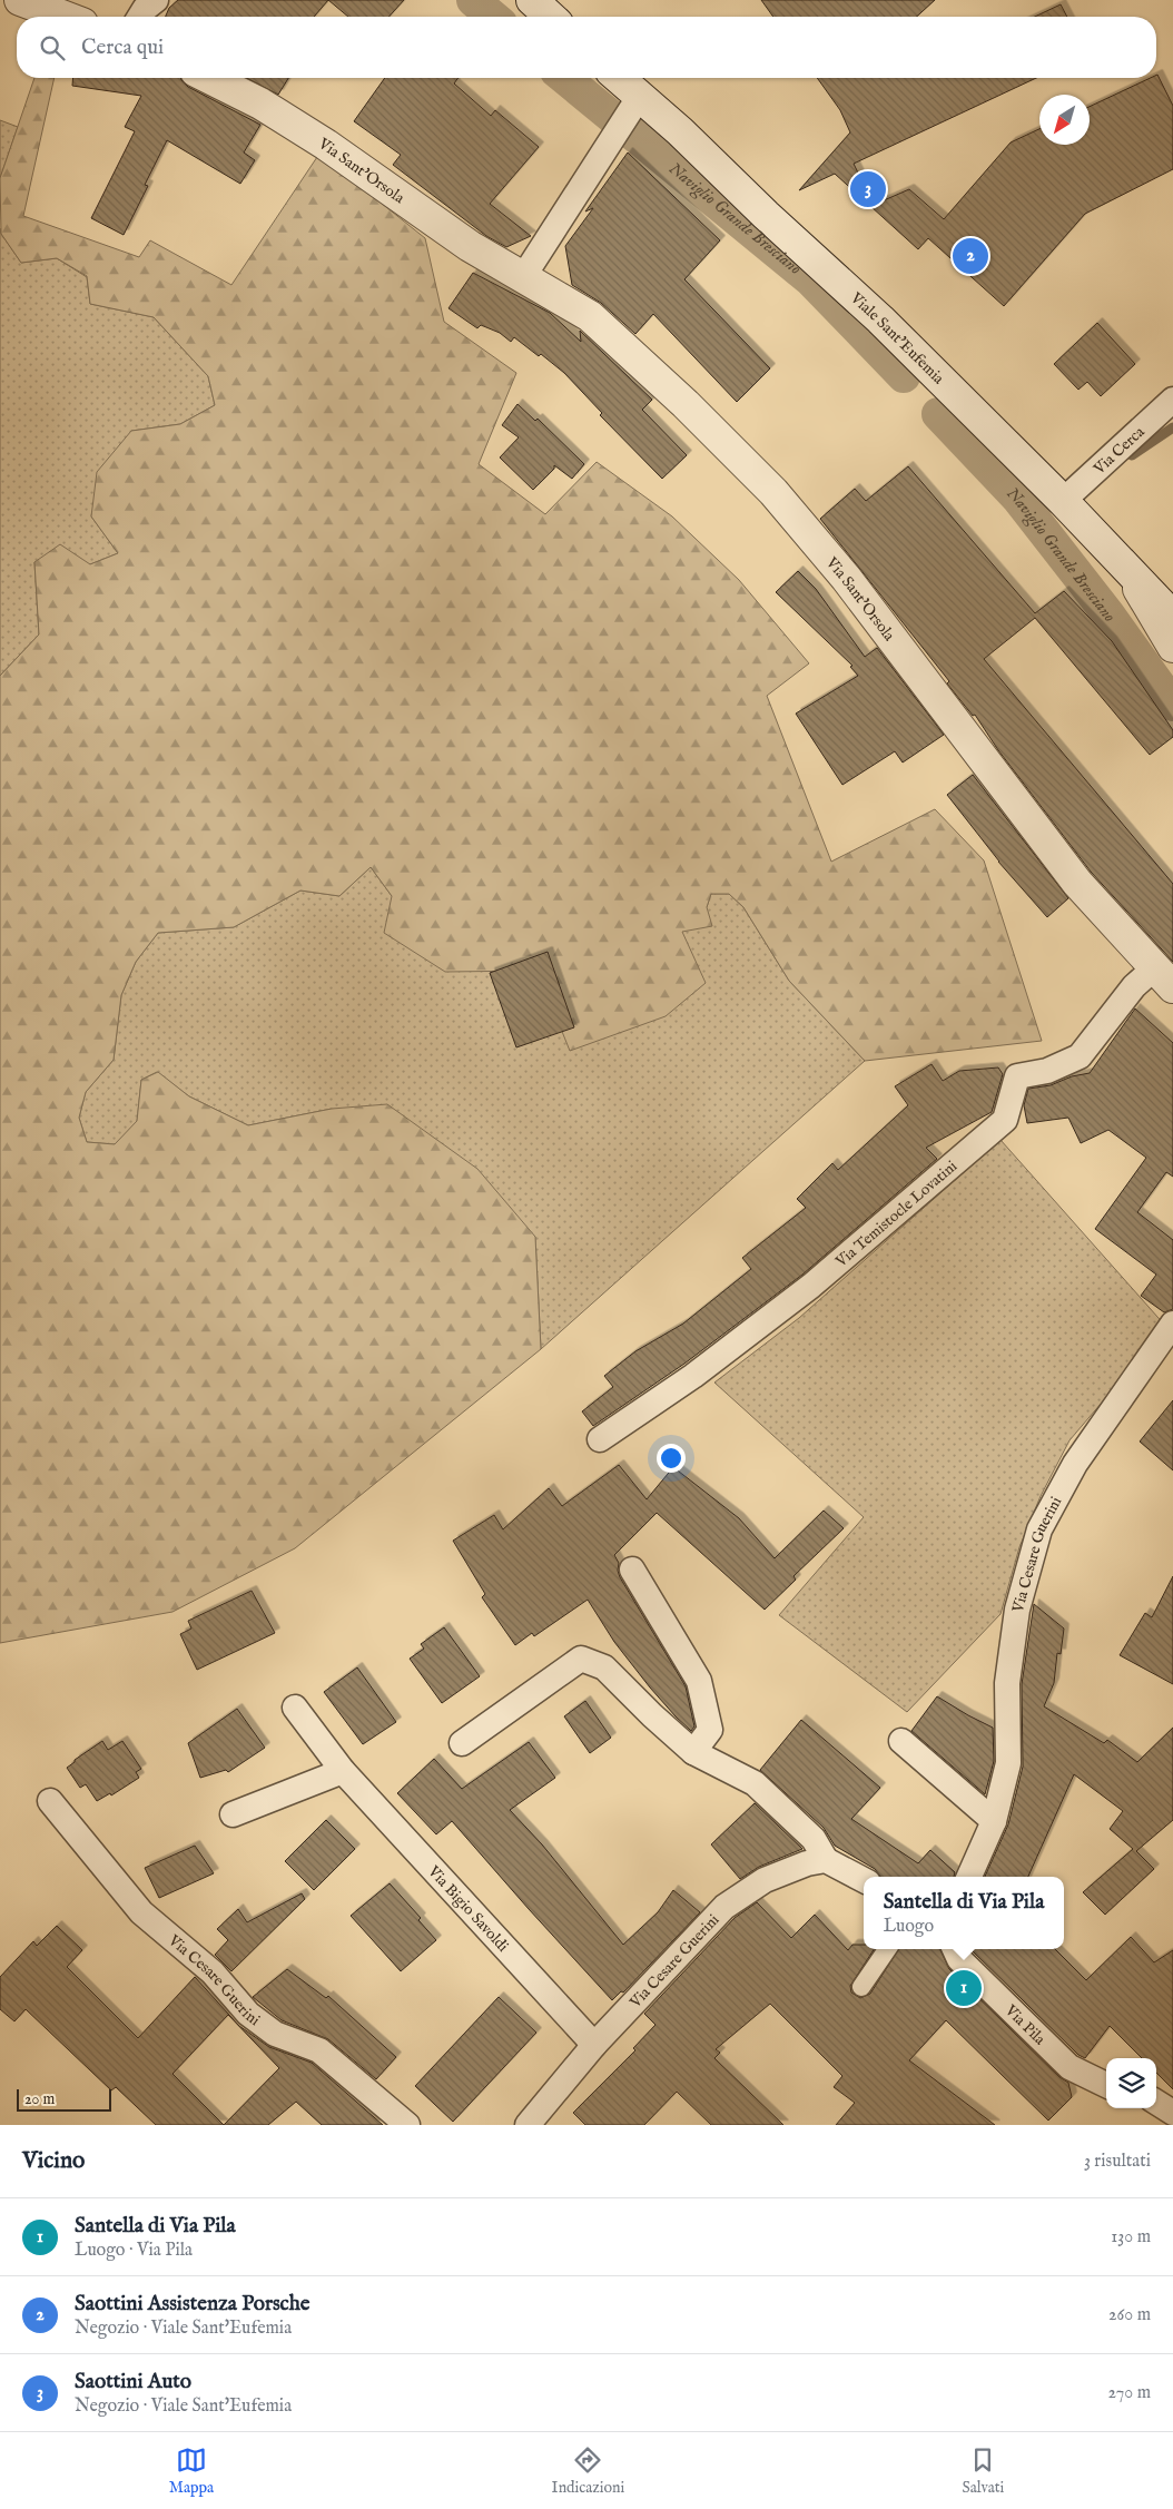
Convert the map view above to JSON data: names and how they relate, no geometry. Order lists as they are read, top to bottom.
{
  "streets": {
    "street": [
      "Via Sant'Orsola",
      "Viale Sant'Eufemia",
      "Via Cerca",
      "Via Temistocle Lovatini",
      "Via Cesare Guerini",
      "Via Bigio Savoldi",
      "Via Pila"
    ]
  },
  "crossings": [
    ["Via Sant'Orsola", "Via Temistocle Lovatini"],
    ["Viale Sant'Eufemia", "Via Cerca"],
    ["Via Cesare Guerini", "Via Bigio Savoldi"]
  ],
  "water": ["Naviglio Grande Bresciano"],
  "scale_bar": "20 m",
  "north": "bottom left",
  "page": {
    "search": "Cerca qui",
    "pins": ["3", "2", "1"],
    "popup": ["Santella di Via Pila", "Luogo"],
    "scale": "20 m",
    "heading": ["Vicino", "3 risultati"],
    "list": [
      {
        "mark": "1",
        "name": "Santella di Via Pila",
        "note": "Luogo · Via Pila",
        "value": "130 m"
      },
      {
        "mark": "2",
        "name": "Saottini Assistenza Porsche",
        "note": "Negozio · Viale Sant'Eufemia",
        "value": "260 m"
      },
      {
        "mark": "3",
        "name": "Saottini Auto",
        "note": "Negozio · Viale Sant'Eufemia",
        "value": "270 m"
      }
    ],
    "nav": ["Mappa", "Indicazioni", "Salvati"]
  }
}
